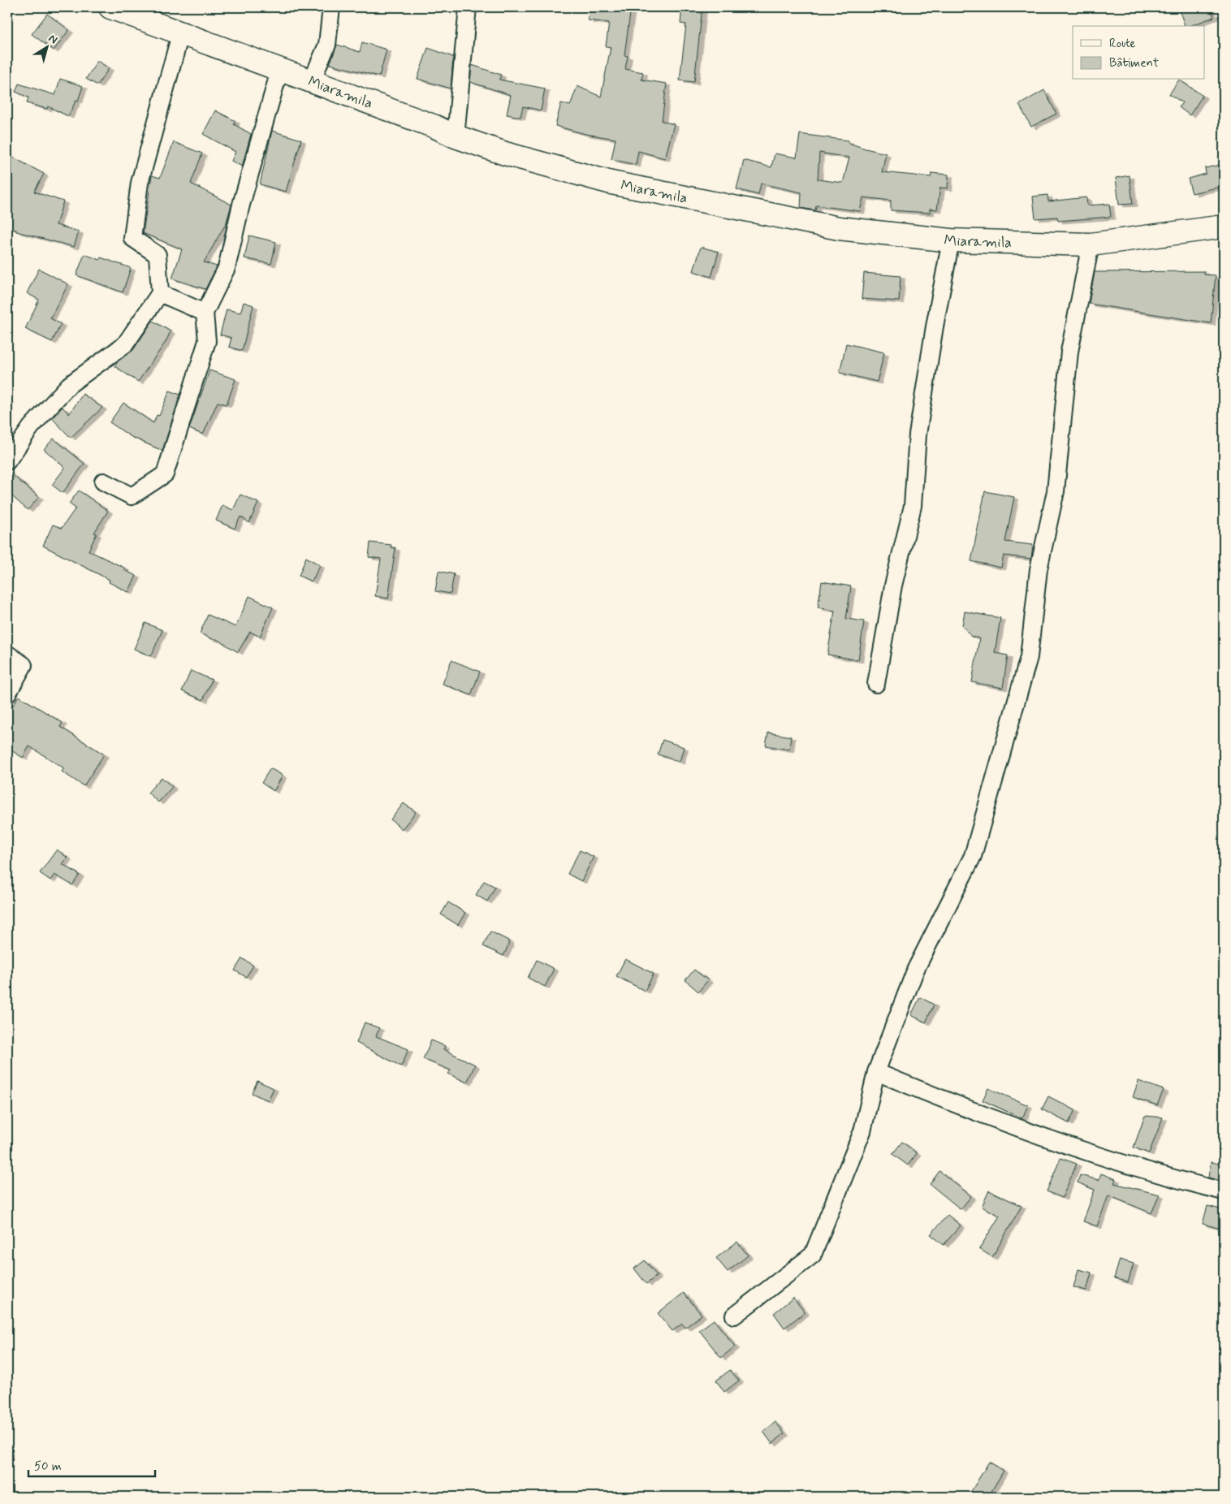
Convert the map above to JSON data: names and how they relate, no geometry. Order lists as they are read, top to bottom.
{
  "streets": {
    "main road": ["Miaramila"]
  },
  "legend": ["Route", "Bâtiment"],
  "scale_bar": "50 m",
  "north": "top right"
}
